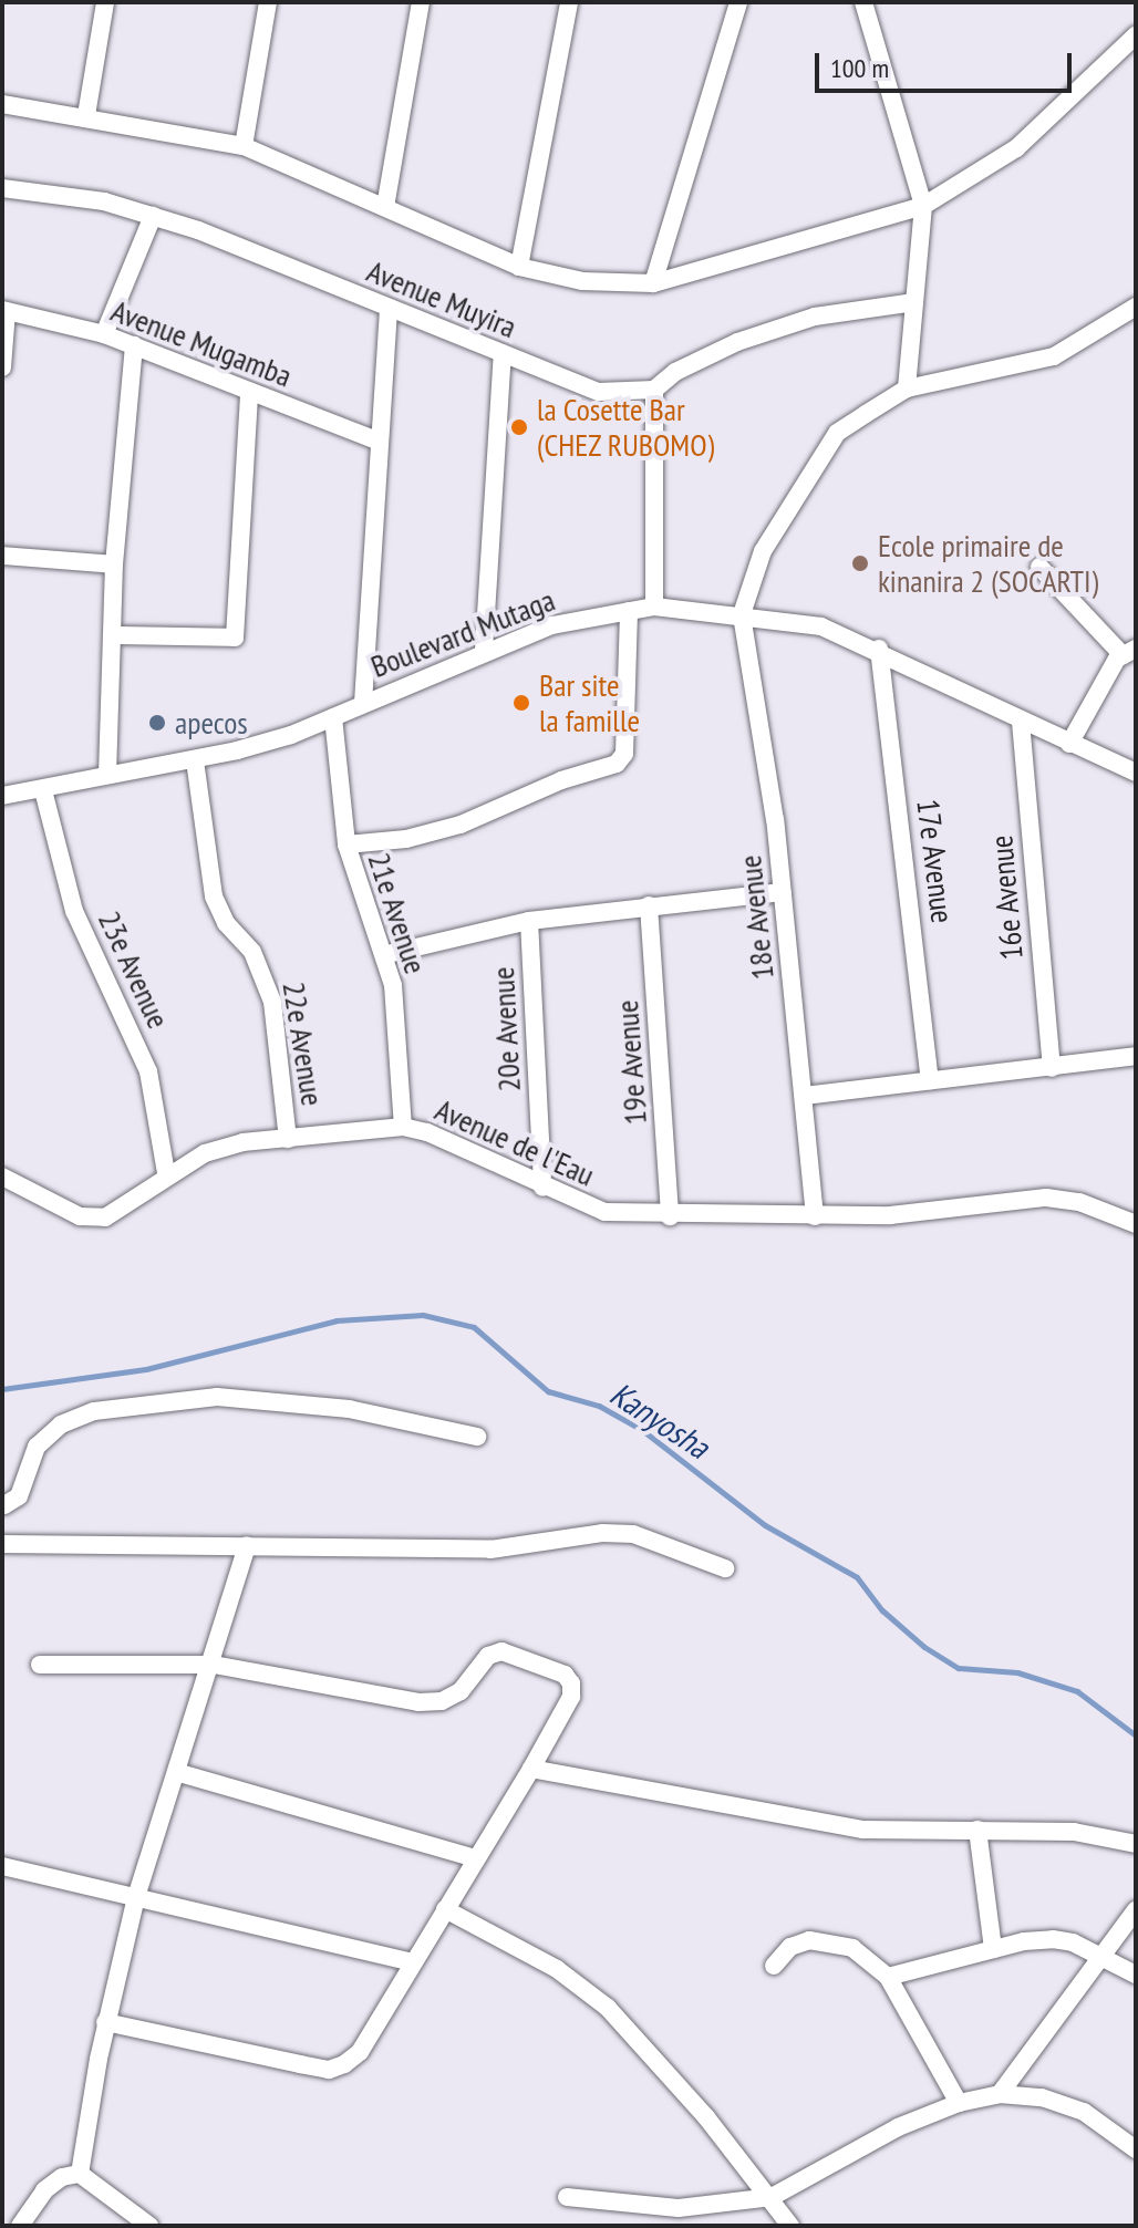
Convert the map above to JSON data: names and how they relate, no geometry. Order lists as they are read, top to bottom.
{
  "streets": {
    "street": [
      "Avenue Muyira",
      "Avenue Mugamba",
      "Boulevard Mutaga",
      "17e Avenue",
      "16e Avenue",
      "21e Avenue",
      "18e Avenue",
      "23e Avenue",
      "20e Avenue",
      "22e Avenue",
      "19e Avenue",
      "Avenue de l'Eau"
    ]
  },
  "crossings": [
    ["Boulevard Mutaga", "17e Avenue"],
    ["Boulevard Mutaga", "16e Avenue"],
    ["Boulevard Mutaga", "21e Avenue"],
    ["Boulevard Mutaga", "18e Avenue"],
    ["Boulevard Mutaga", "23e Avenue"],
    ["Boulevard Mutaga", "22e Avenue"],
    ["21e Avenue", "Avenue de l'Eau"],
    ["18e Avenue", "Avenue de l'Eau"],
    ["23e Avenue", "Avenue de l'Eau"],
    ["20e Avenue", "Avenue de l'Eau"],
    ["22e Avenue", "Avenue de l'Eau"],
    ["19e Avenue", "Avenue de l'Eau"]
  ],
  "water": ["Kanyosha"],
  "places": [
    "la Cosette Bar (CHEZ RUBOMO)",
    "Ecole primaire de kinanira 2 (SOCARTI)",
    "Bar site la famille",
    "apecos"
  ],
  "scale_bar": "100 m"
}
